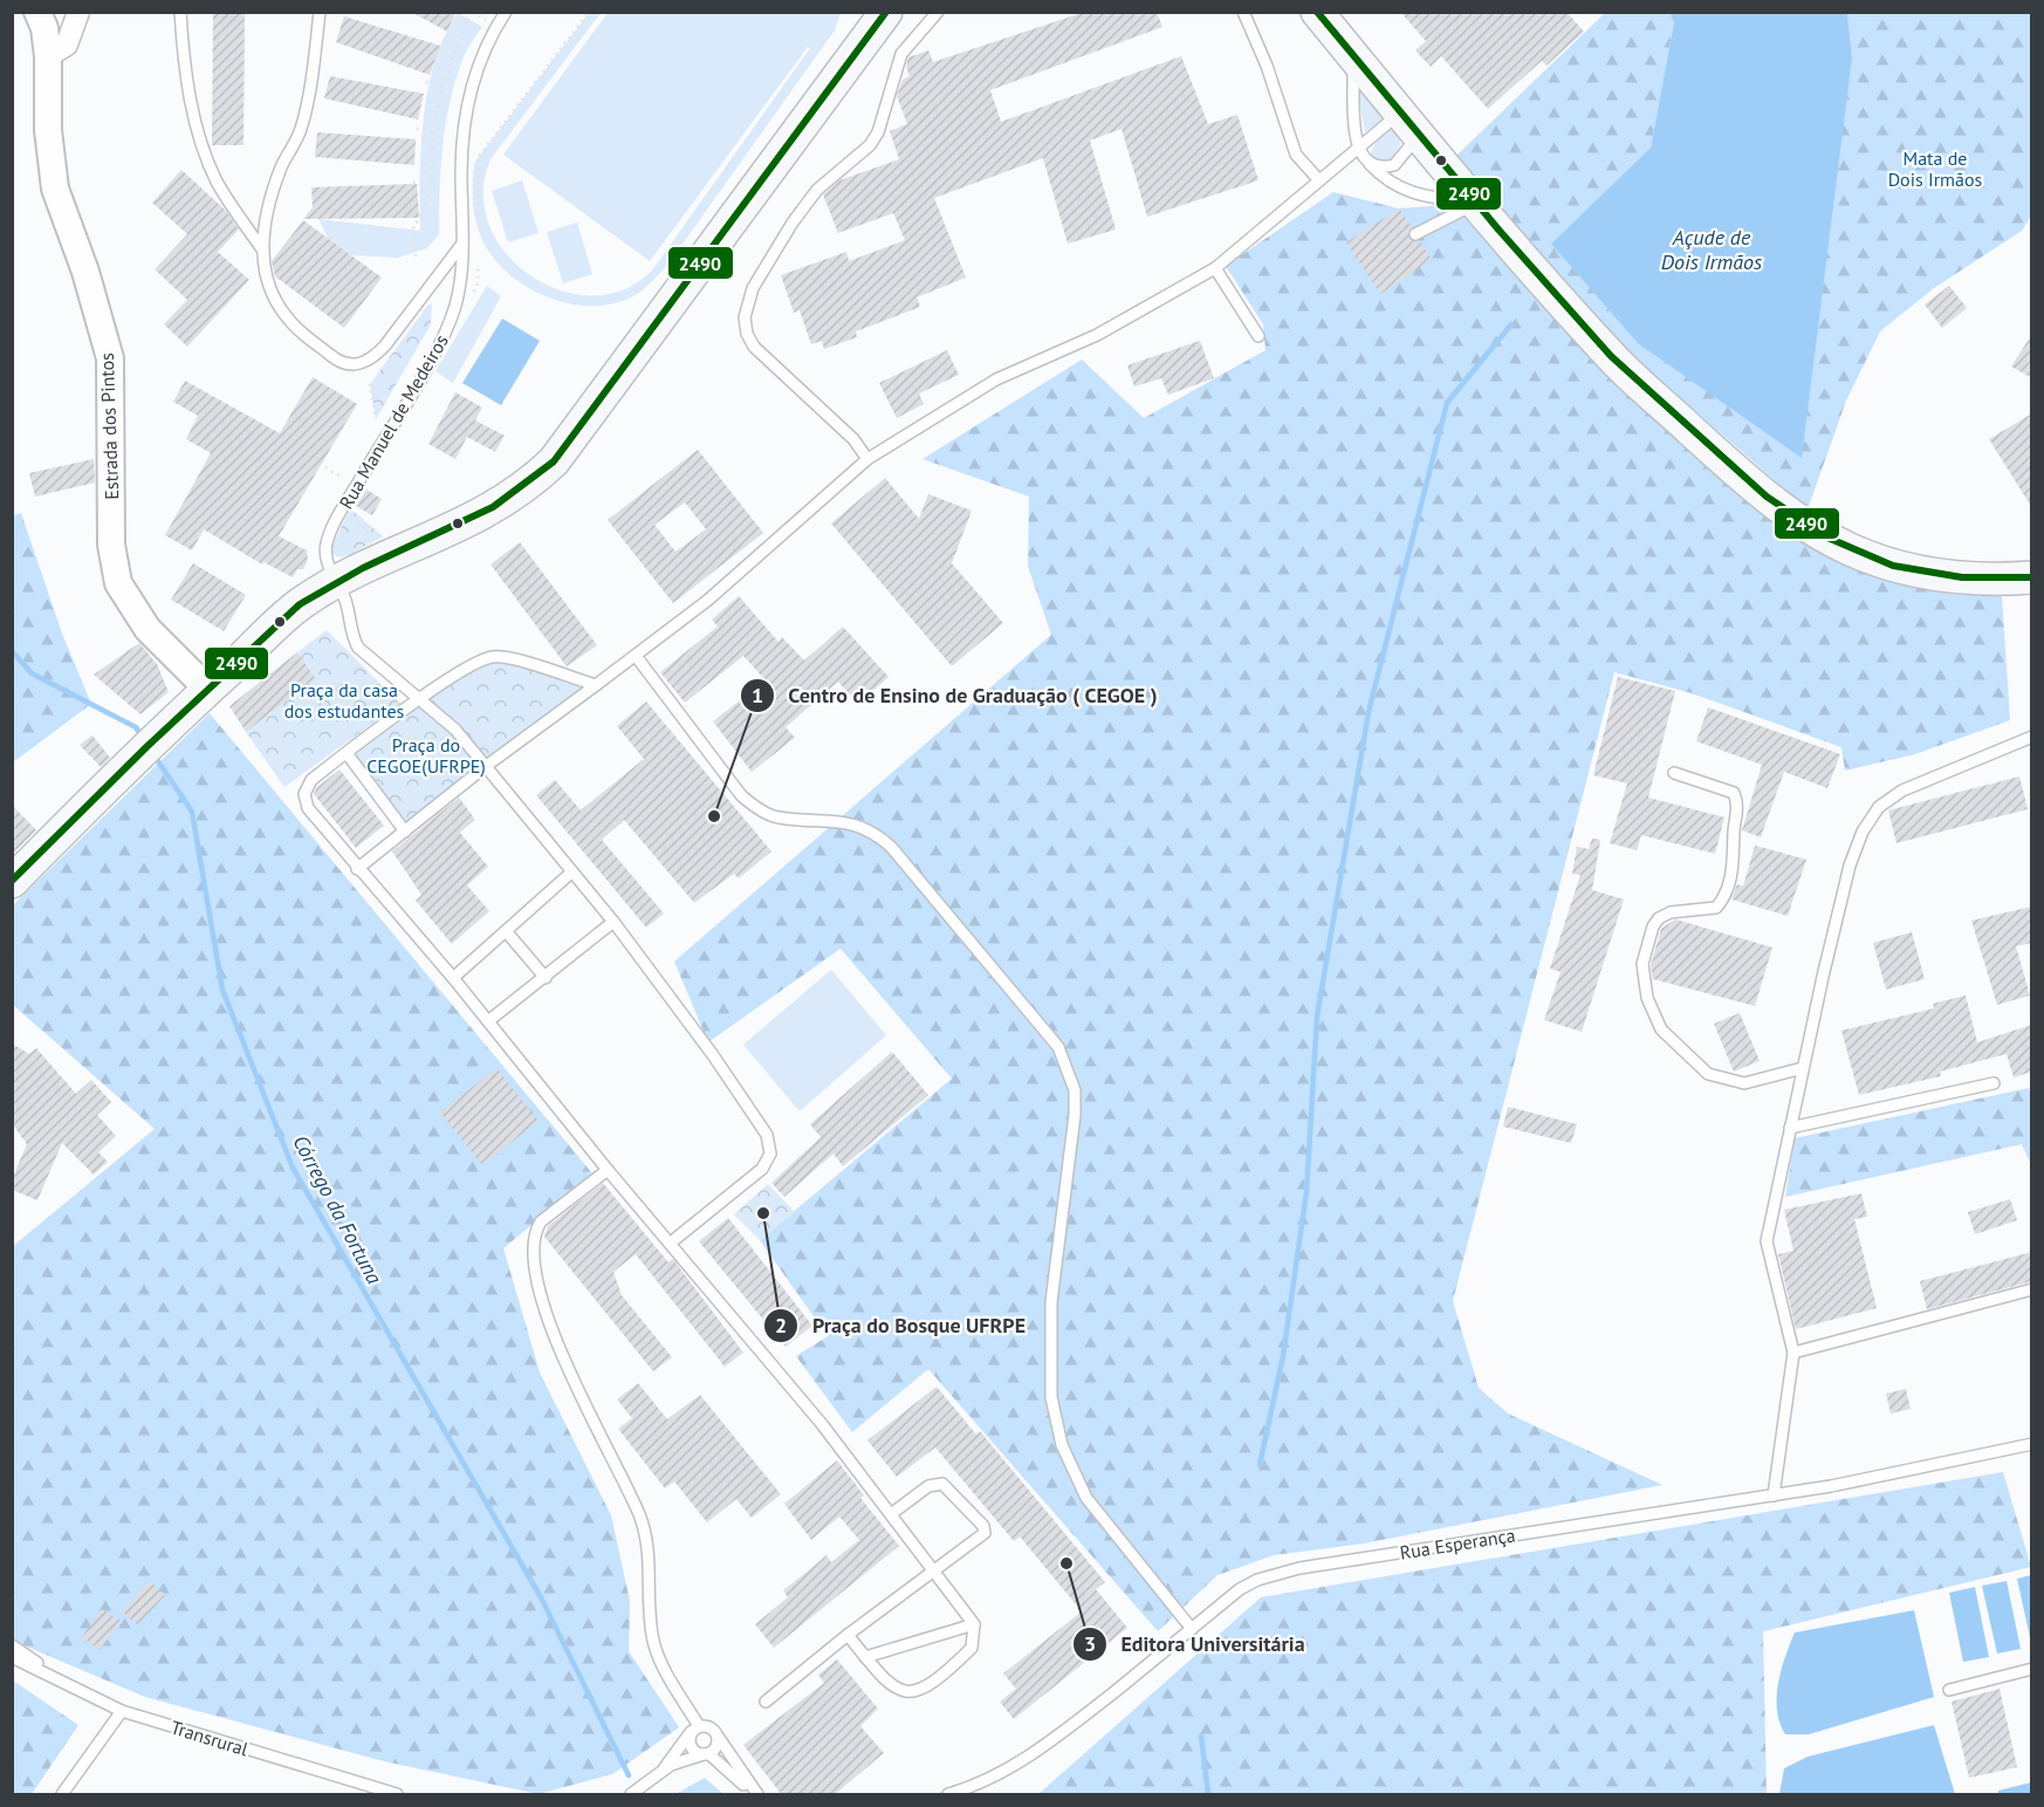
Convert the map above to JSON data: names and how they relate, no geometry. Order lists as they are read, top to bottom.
{
  "streets": {
    "street": ["Estrada dos Pintos"],
    "lane": ["Rua Manuel de Medeiros", "Rua Esperança", "Transrural"]
  },
  "water": ["Açude de Dois Irmãos", "Córrego da Fortuna"],
  "parks": ["Mata de Dois Irmãos", "Praça da casa dos estudantes", "Praça do CEGOE(UFRPE)"],
  "places": ["Centro de Ensino de Graduação ( CEGOE )", "Praça do Bosque UFRPE", "Editora Universitária"],
  "lines": ["transit line 2490"]
}
